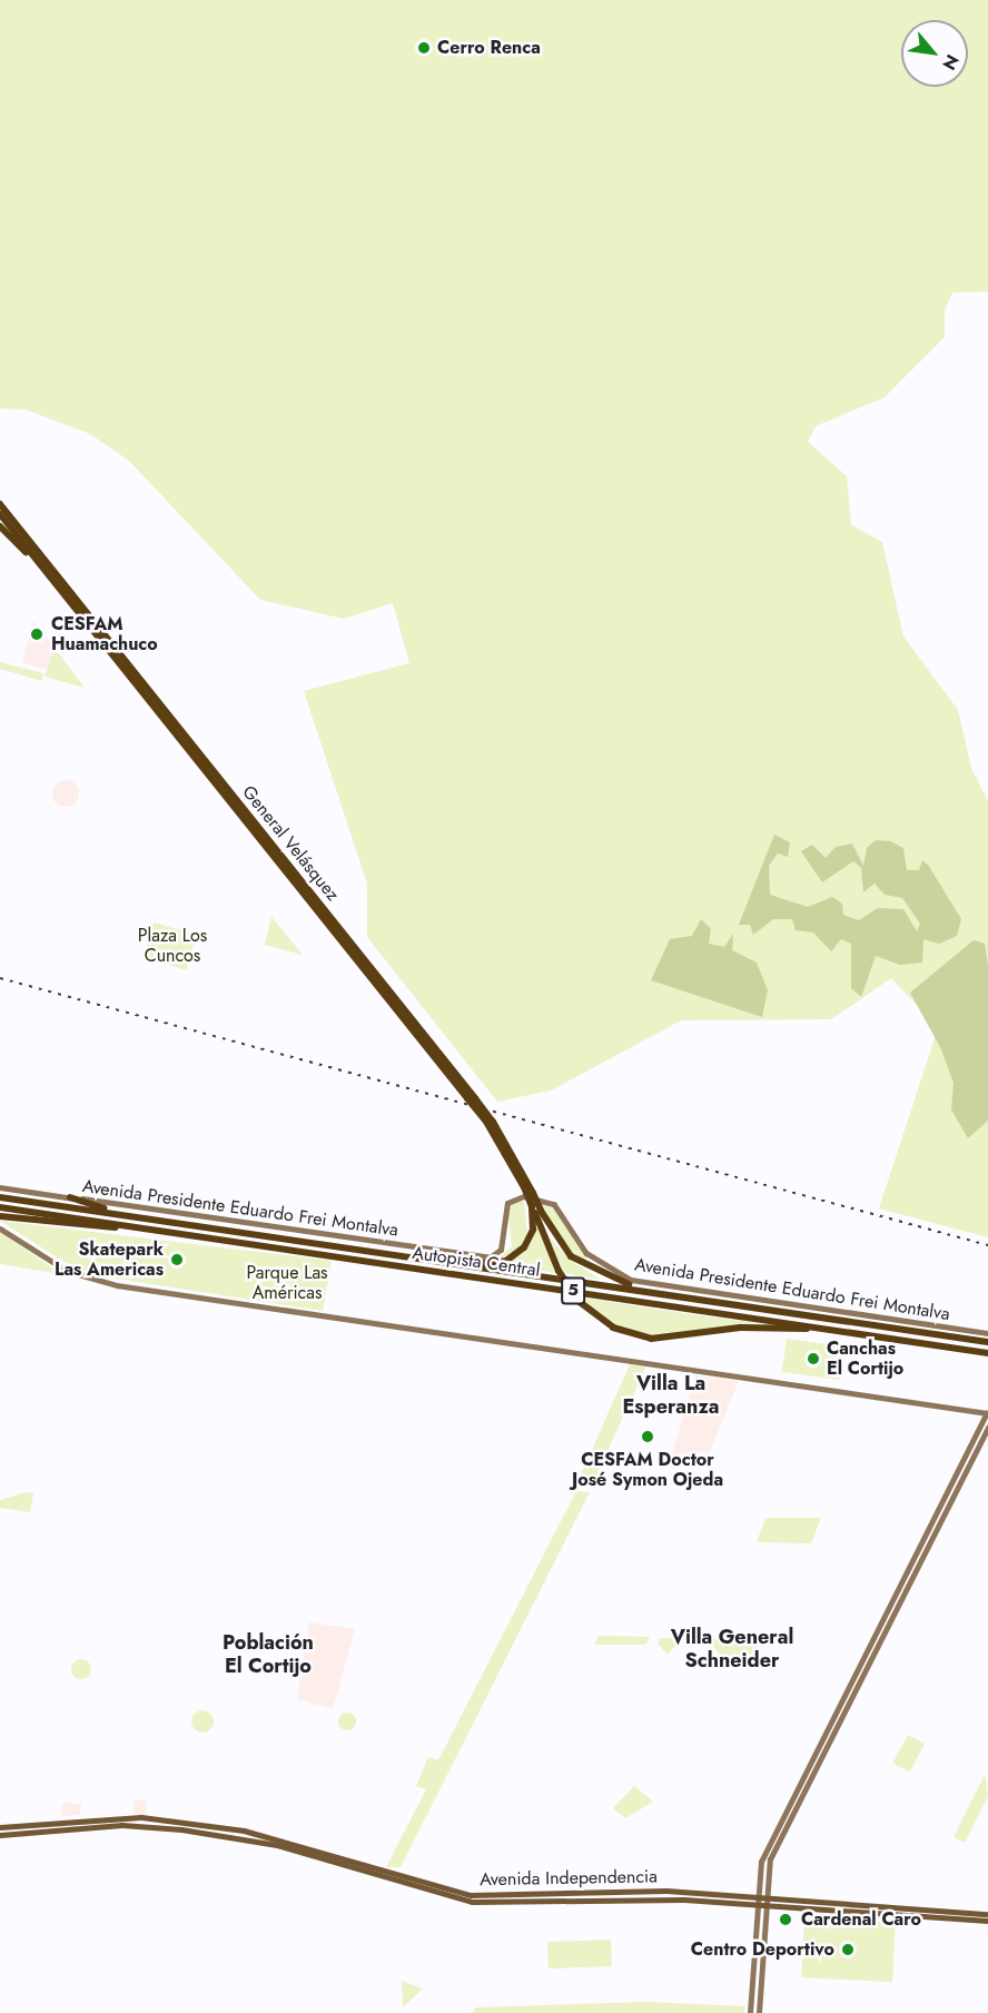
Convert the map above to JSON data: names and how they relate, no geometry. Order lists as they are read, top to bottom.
{
  "streets": {
    "highway": ["General Velásquez", "Autopista Central", "5"],
    "main road": ["Avenida Presidente Eduardo Frei Montalva", "Avenida Independencia"]
  },
  "crossings": [
    ["General Velásquez", "Autopista Central"]
  ],
  "districts": ["Villa La Esperanza", "Villa General Schneider", "Población El Cortijo"],
  "parks": ["Plaza Los Cuncos", "Parque Las Américas"],
  "places": [
    "Cerro Renca",
    "CESFAM Huamachuco",
    "Skatepark Las Americas",
    "Canchas El Cortijo",
    "CESFAM Doctor José Symon Ojeda",
    "Cardenal Caro",
    "Centro Deportivo"
  ],
  "north": "bottom right"
}
